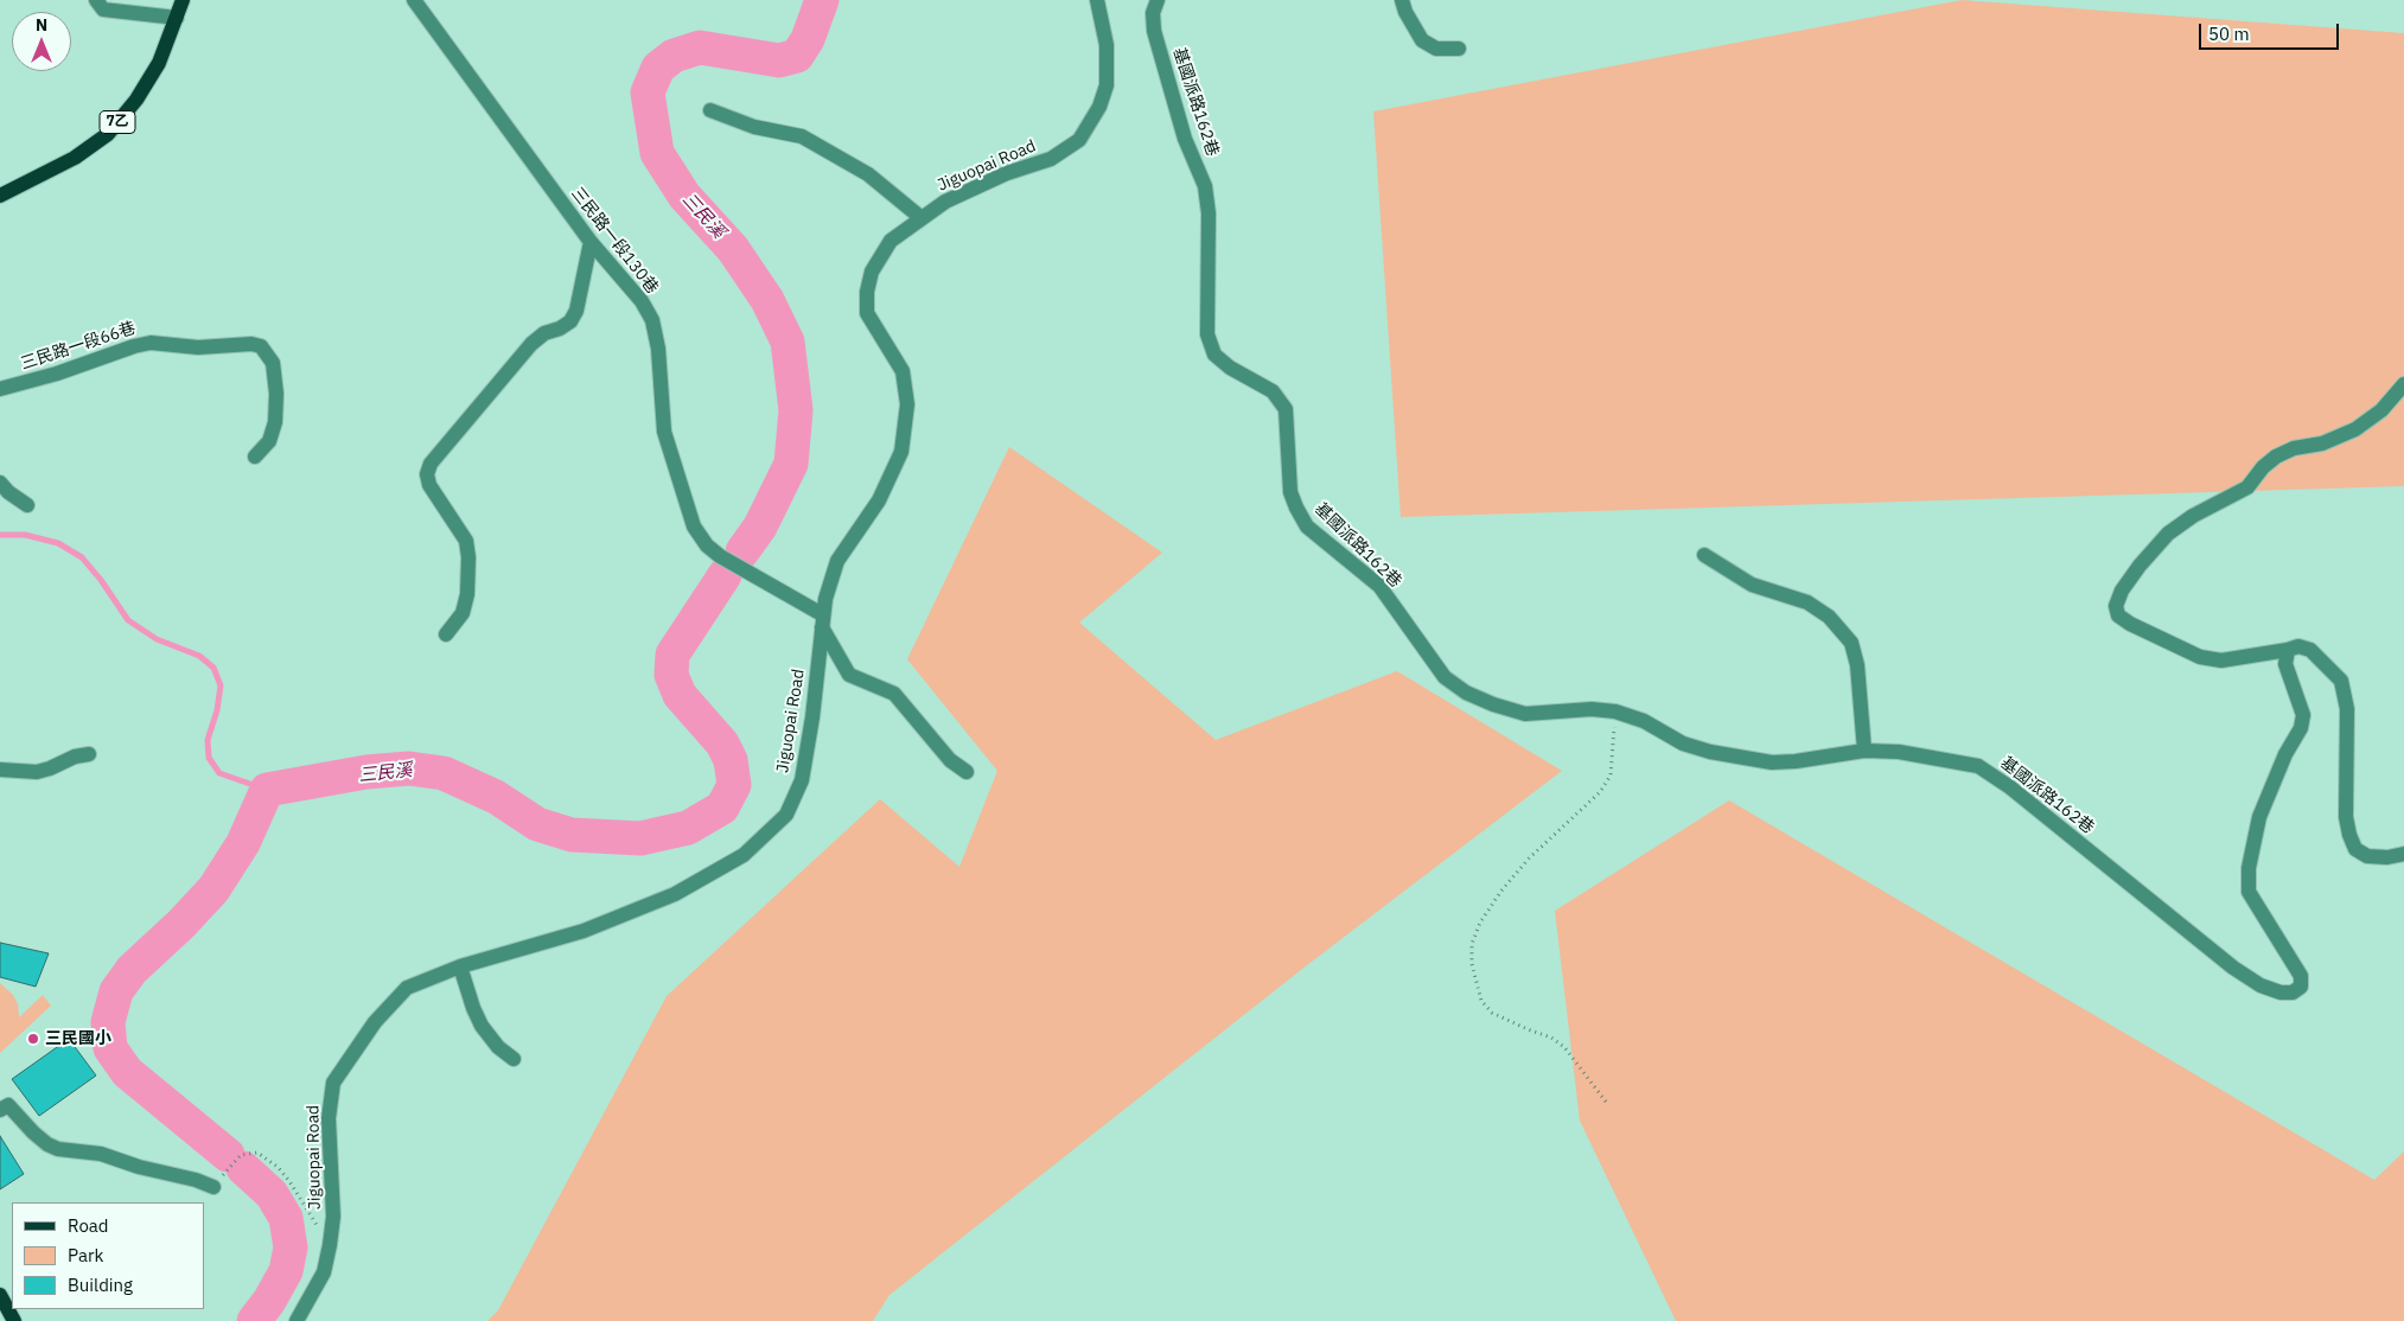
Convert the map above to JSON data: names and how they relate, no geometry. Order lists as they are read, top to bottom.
{
  "streets": {
    "main road": ["7乙"],
    "street": [
      "基國派路162巷",
      "Jiguopai Road",
      "三民路一段130巷",
      "三民路一段66巷"
    ]
  },
  "crossings": [
    ["Jiguopai Road", "三民路一段130巷"]
  ],
  "water": ["三民溪"],
  "places": ["三民國小"],
  "legend": ["Road", "Park", "Building"],
  "scale_bar": "50 m",
  "north": "top"
}
